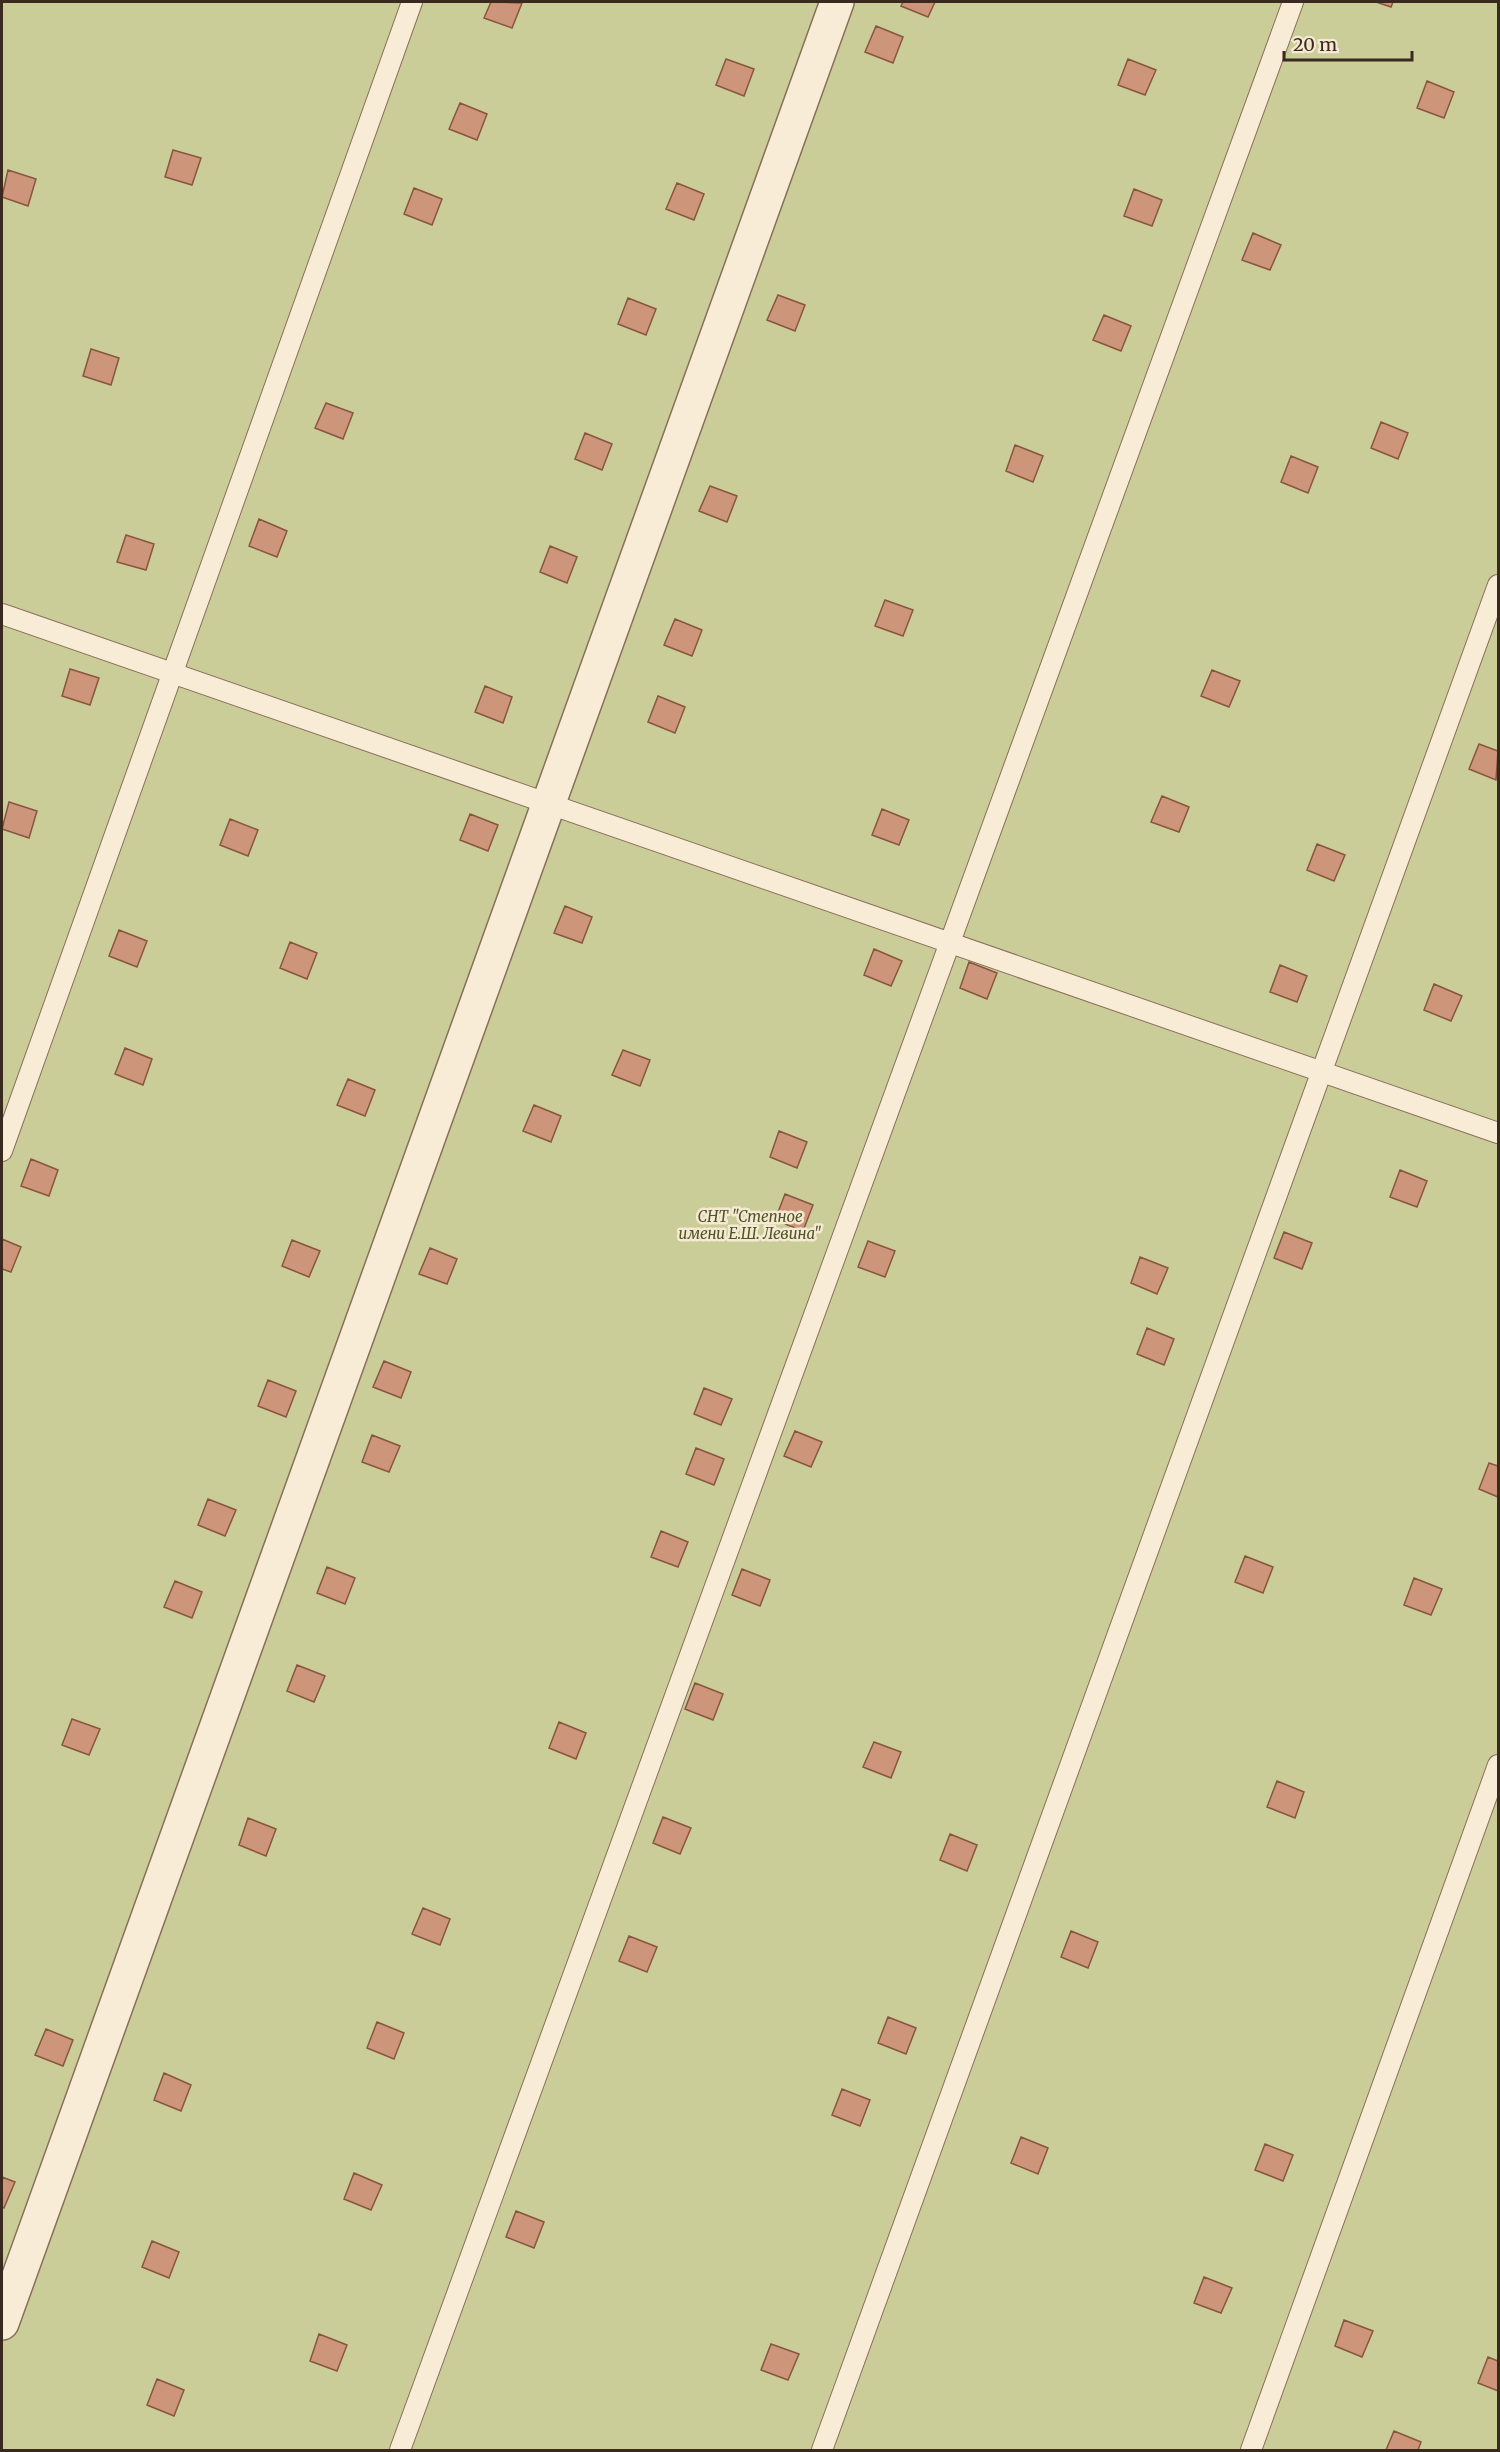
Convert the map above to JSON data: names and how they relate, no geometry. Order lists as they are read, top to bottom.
{
  "parks": ["СНТ \"Степное имени Е.Ш. Левина\""],
  "scale_bar": "20 m"
}
